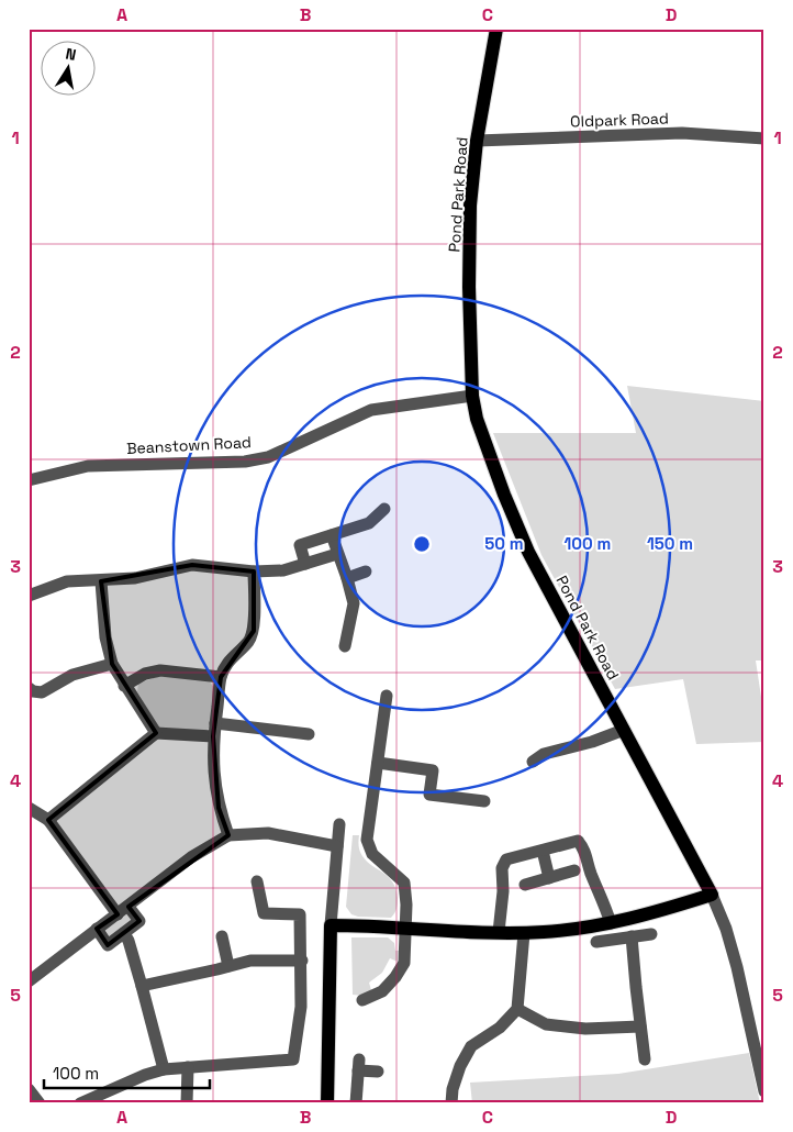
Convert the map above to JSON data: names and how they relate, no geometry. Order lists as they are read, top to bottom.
{
  "streets": {
    "main road": ["Pond Park Road"],
    "street": ["Oldpark Road", "Beanstown Road"]
  },
  "crossings": [
    ["Oldpark Road", "Pond Park Road"],
    ["Pond Park Road", "Beanstown Road"]
  ],
  "scale_bar": "100 m",
  "north": "top",
  "grid": {
    "columns": [
      "A",
      "B",
      "C",
      "D"
    ],
    "rows": [
      "1",
      "2",
      "3",
      "4",
      "5"
    ]
  },
  "rings": ["50 m", "100 m", "150 m"]
}
